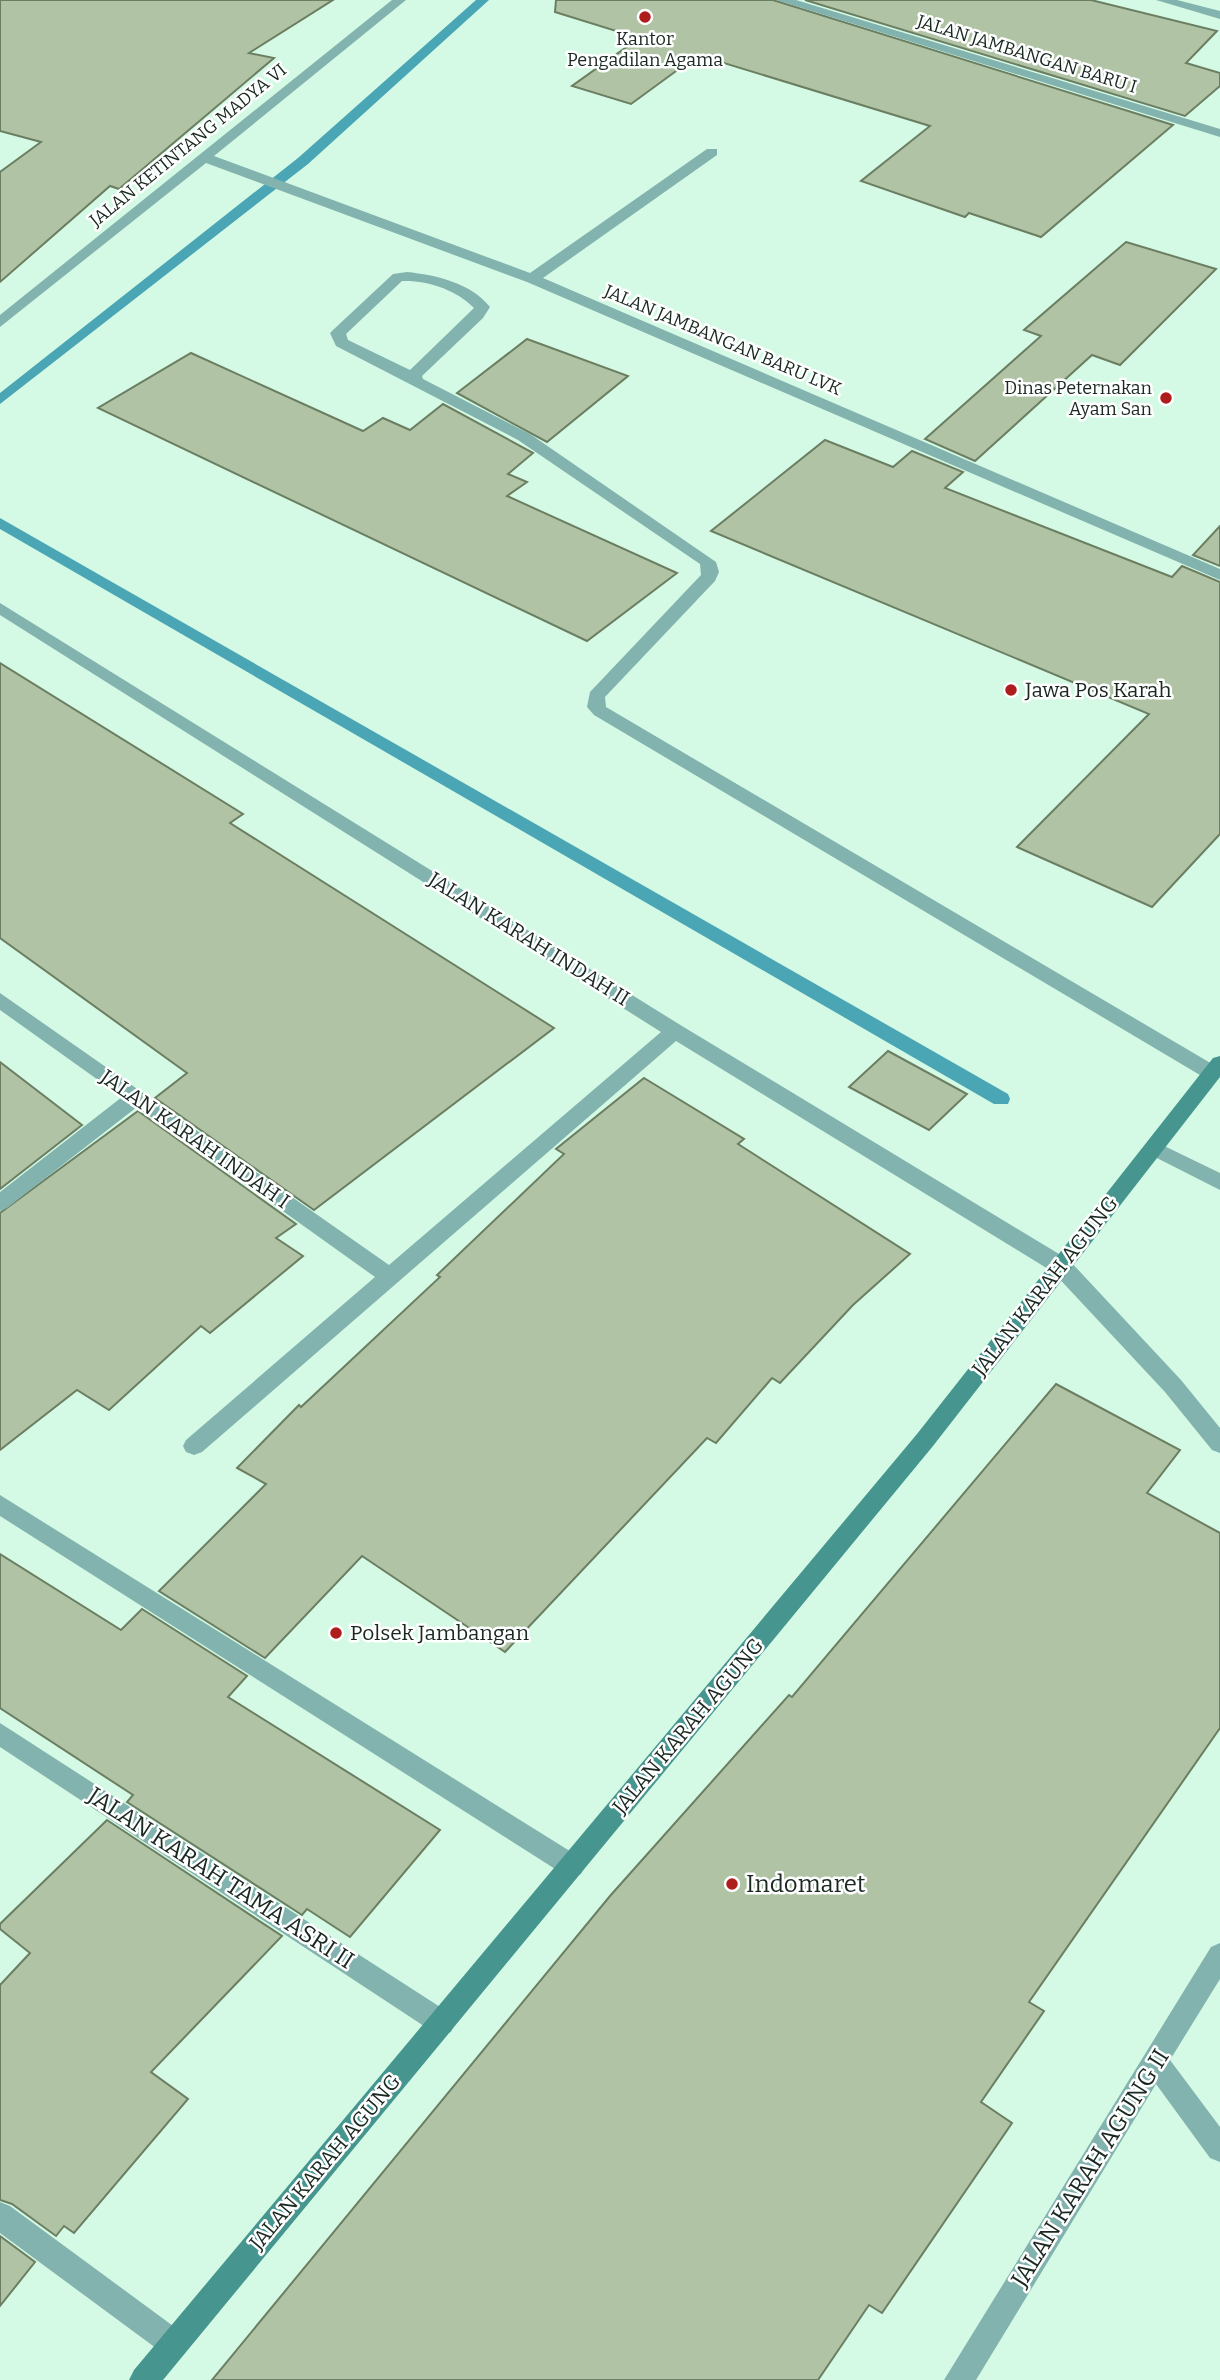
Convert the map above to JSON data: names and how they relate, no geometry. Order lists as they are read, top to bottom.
{
  "streets": {
    "street": [
      "JALAN JAMBANGAN BARU I",
      "JALAN KETINTANG MADYA VI",
      "JALAN JAMBANGAN BARU LVK",
      "JALAN KARAH INDAH II",
      "JALAN KARAH INDAH I",
      "JALAN KARAH AGUNG",
      "JALAN KARAH TAMA ASRI II",
      "JALAN KARAH AGUNG II"
    ]
  },
  "crossings": [
    ["JALAN KETINTANG MADYA VI", "JALAN JAMBANGAN BARU LVK"],
    ["JALAN KARAH INDAH II", "JALAN KARAH AGUNG"],
    ["JALAN KARAH AGUNG", "JALAN KARAH TAMA ASRI II"]
  ],
  "places": [
    "Kantor Pengadilan Agama",
    "Dinas Peternakan Ayam San",
    "Jawa Pos Karah",
    "Polsek Jambangan",
    "Indomaret"
  ]
}
